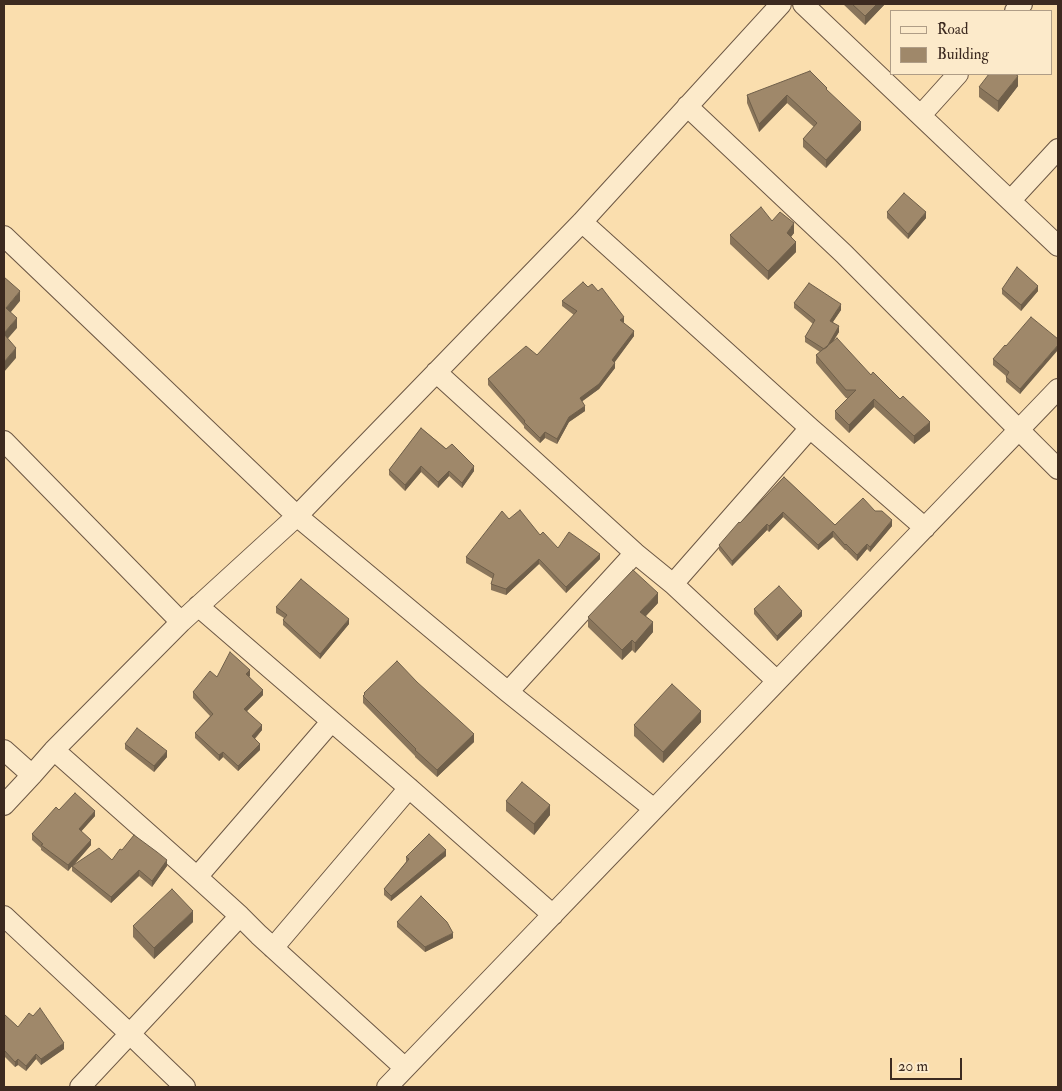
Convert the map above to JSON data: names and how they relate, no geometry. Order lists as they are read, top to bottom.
{
  "legend": ["Road", "Building"],
  "scale_bar": "20 m"
}
